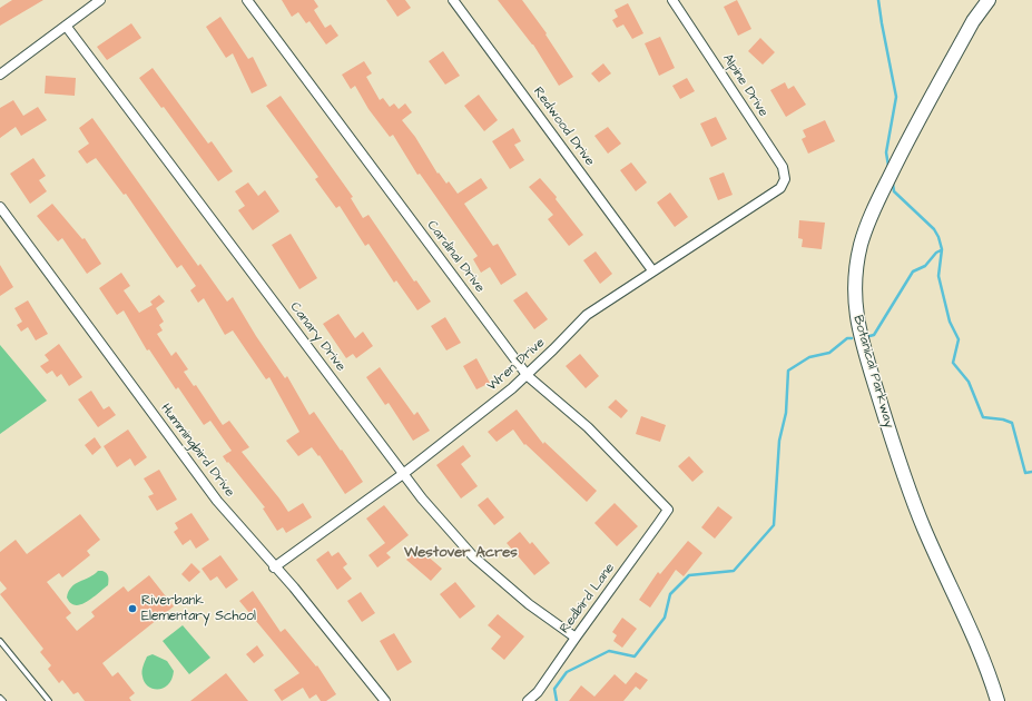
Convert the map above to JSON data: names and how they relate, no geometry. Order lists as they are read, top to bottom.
{
  "streets": {
    "street": [
      "Alpine Drive",
      "Redwood Drive",
      "Cardinal Drive",
      "Canary Drive",
      "Wren Drive",
      "Botanical Parkway",
      "Hummingbird Drive",
      "Redbird Lane"
    ]
  },
  "crossings": [
    ["Alpine Drive", "Wren Drive"],
    ["Redwood Drive", "Wren Drive"],
    ["Cardinal Drive", "Wren Drive"],
    ["Cardinal Drive", "Redbird Lane"],
    ["Canary Drive", "Wren Drive"],
    ["Canary Drive", "Redbird Lane"],
    ["Wren Drive", "Hummingbird Drive"]
  ],
  "districts": ["Westover Acres"],
  "places": ["Riverbank Elementary School"]
}
